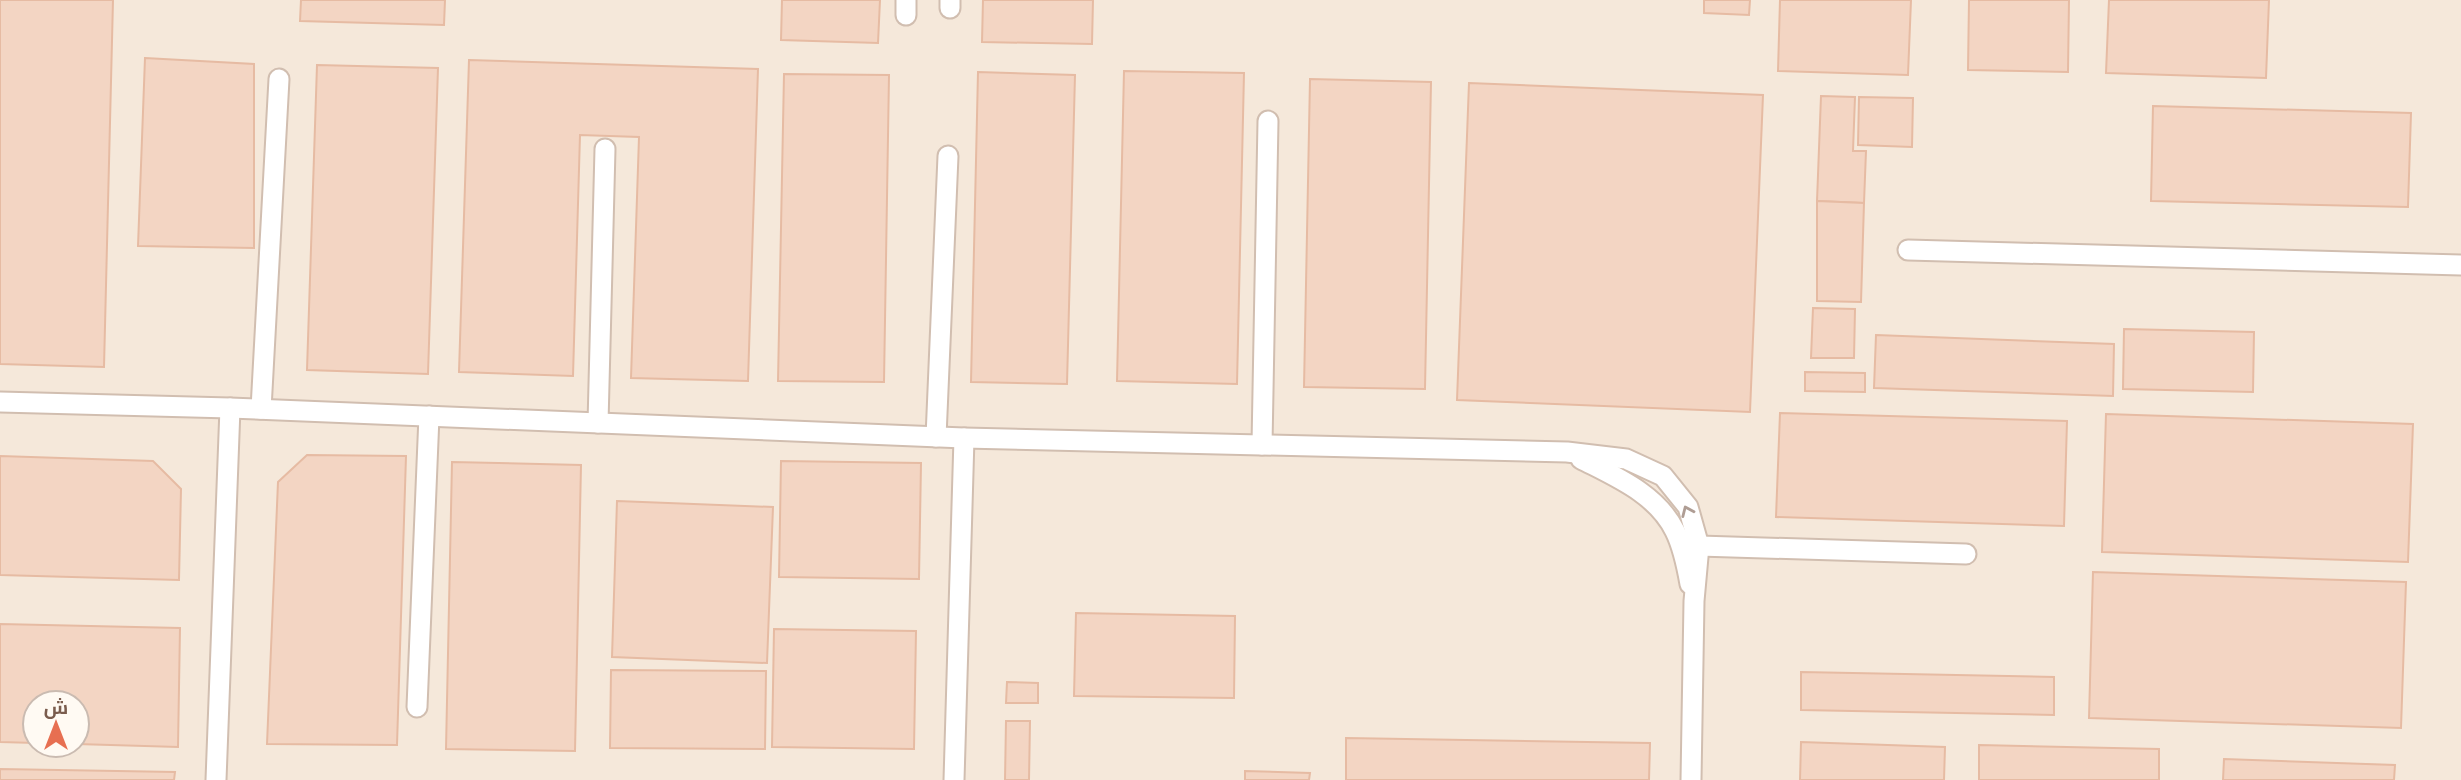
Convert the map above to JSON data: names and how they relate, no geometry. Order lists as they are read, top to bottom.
{
  "north": "top"
}
